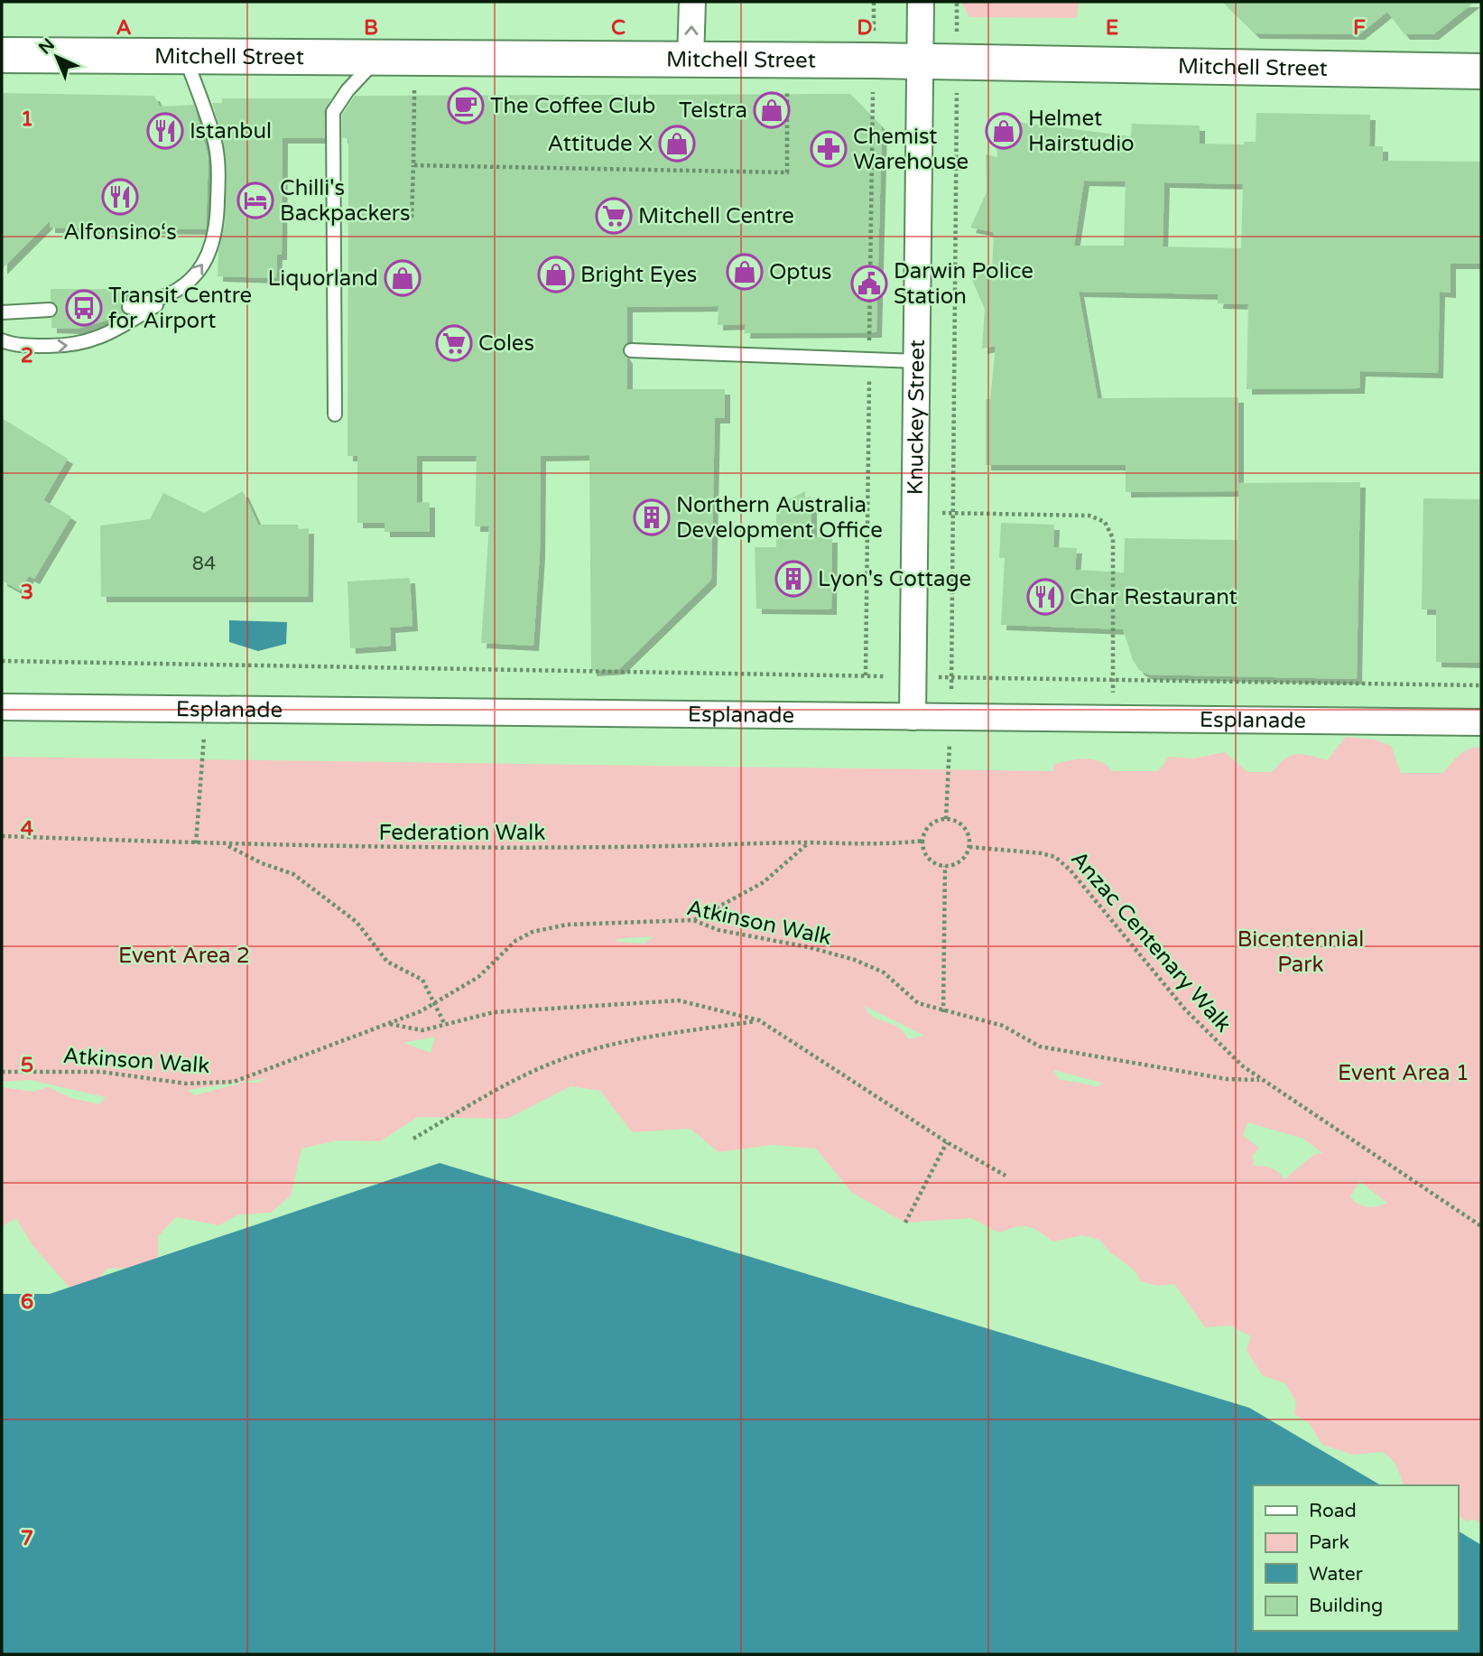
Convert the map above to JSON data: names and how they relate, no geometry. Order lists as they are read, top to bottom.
{
  "streets": {
    "street": ["Mitchell Street", "Knuckey Street", "Esplanade"],
    "path": ["Federation Walk", "Atkinson Walk", "Anzac Centenary Walk"]
  },
  "crossings": [
    ["Mitchell Street", "Knuckey Street"],
    ["Knuckey Street", "Esplanade"],
    ["Federation Walk", "Anzac Centenary Walk"],
    ["Atkinson Walk", "Anzac Centenary Walk"]
  ],
  "parks": ["Bicentennial Park", "Event Area 2", "Event Area 1"],
  "places": {
    "cafe": ["The Coffee Club"],
    "shop": [
      "Telstra",
      "Helmet Hairstudio",
      "Attitude X",
      "Optus",
      "Bright Eyes",
      "Liquorland"
    ],
    "restaurant": ["Istanbul", "Alfonsino‘s", "Char Restaurant"],
    "pharmacy": ["Chemist Warehouse"],
    "hotel": ["Chilli's Backpackers"],
    "supermarket": ["Mitchell Centre", "Coles"],
    "public building": ["Darwin Police Station"],
    "bus stop": ["Transit Centre for Airport"],
    "building": ["Northern Australia Development Office", "Lyon's Cottage"]
  },
  "house_numbers": ["84"],
  "legend": [
    "Road",
    "Park",
    "Water",
    "Building"
  ],
  "north": "top left",
  "grid": {
    "columns": [
      "A",
      "B",
      "C",
      "D",
      "E",
      "F"
    ],
    "rows": [
      "1",
      "2",
      "3",
      "4",
      "5",
      "6",
      "7"
    ]
  }
}
